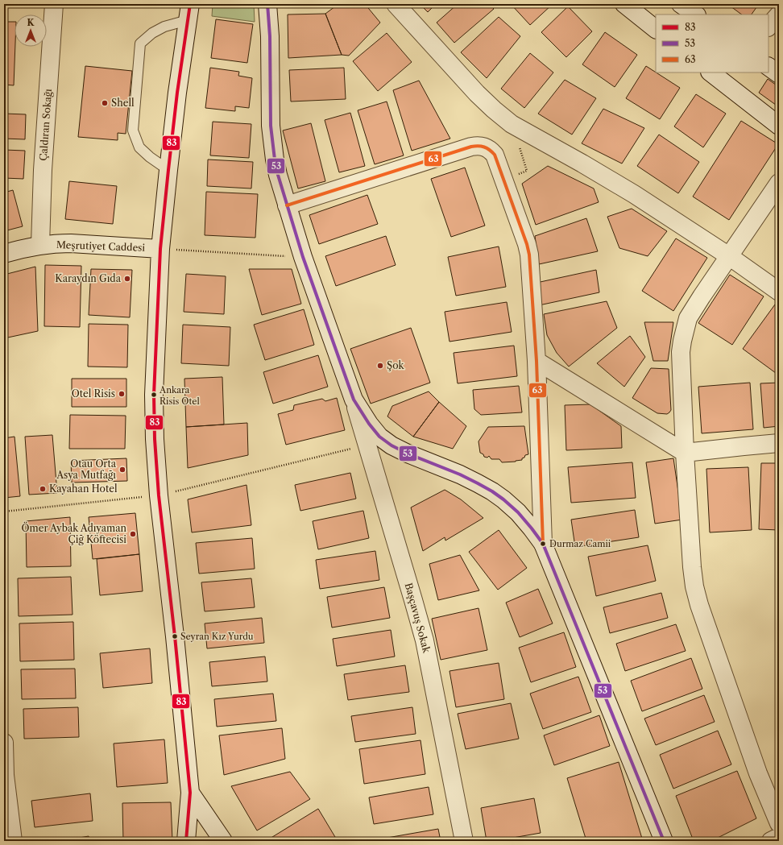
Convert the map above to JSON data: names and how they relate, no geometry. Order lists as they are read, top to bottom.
{
  "streets": {
    "street": ["Çaldıran Sokağı", "Meşrutiyet Caddesi", "Başçavuş Sokak"]
  },
  "crossings": [
    ["Çaldıran Sokağı", "Meşrutiyet Caddesi"]
  ],
  "places": [
    "Shell",
    "Karaydın Gıda",
    "Şok",
    "Otel Risis",
    "Ankara Risis Otel",
    "Otau Orta Asya Mutfağı",
    "Kayahan Hotel",
    "Ömer Aybak Adıyaman Çiğ Köftecisi",
    "Durmaz Camii",
    "Seyran Kız Yurdu"
  ],
  "lines": ["transit line 83", "transit line 53", "transit line 63"],
  "legend": ["83", "53", "63"],
  "north": "top"
}
